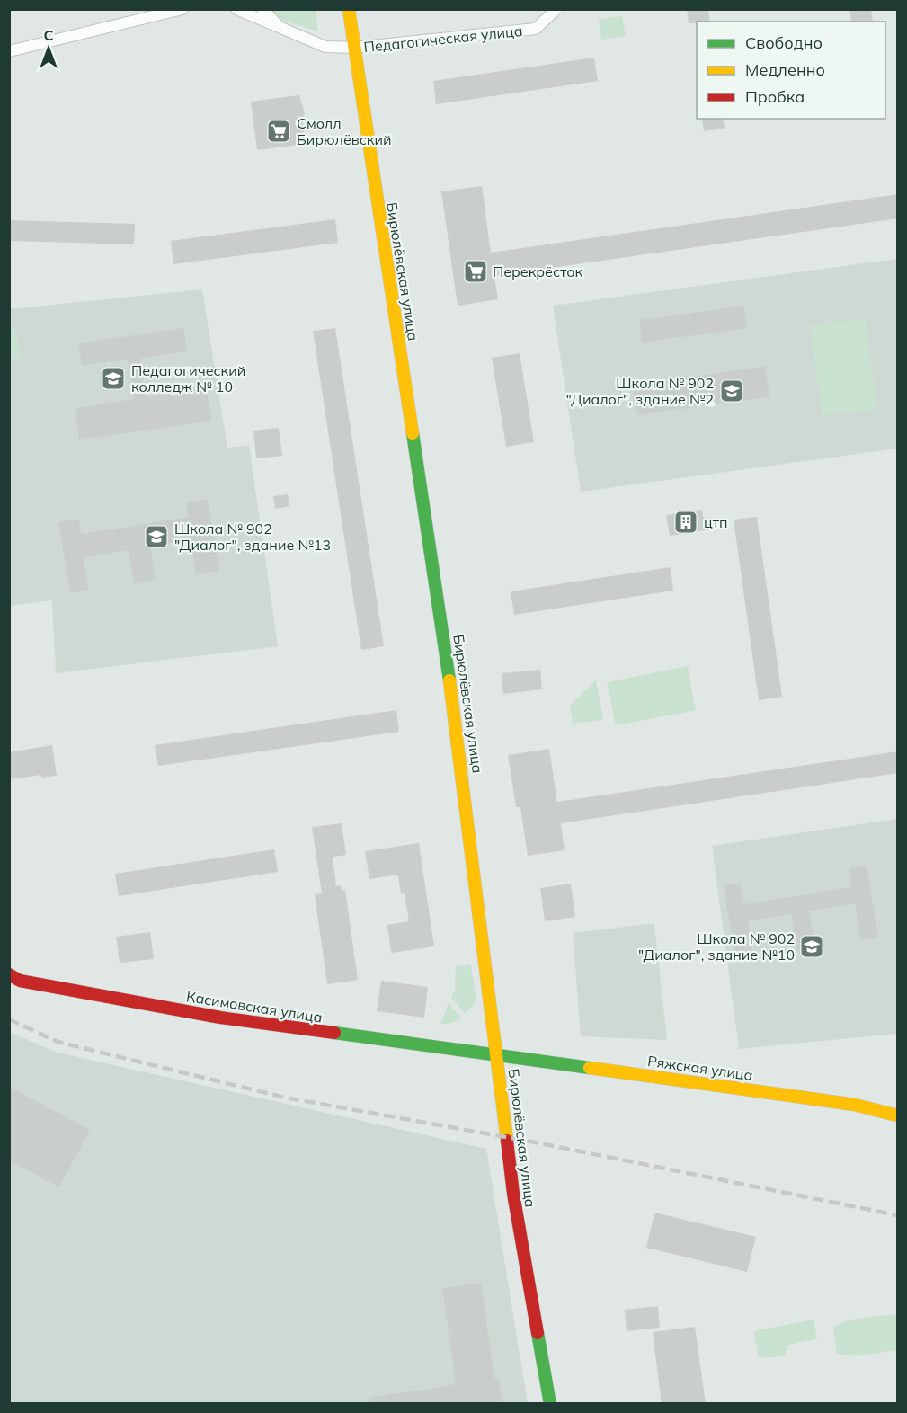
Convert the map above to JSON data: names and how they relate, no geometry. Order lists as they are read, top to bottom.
{
  "streets": {
    "street": [
      "Педагогическая улица",
      "Бирюлёвская улица",
      "Касимовская улица",
      "Ряжская улица"
    ]
  },
  "crossings": [
    ["Педагогическая улица", "Бирюлёвская улица"],
    ["Бирюлёвская улица", "Касимовская улица"],
    ["Бирюлёвская улица", "Ряжская улица"],
    ["Касимовская улица", "Ряжская улица"]
  ],
  "places": {
    "supermarket": ["Смолл Бирюлёвский", "Перекрёсток"],
    "school or university": [
      "Педагогический колледж № 10",
      "Школа № 902 \"Диалог\", здание №2",
      "Школа № 902 \"Диалог\", здание №13",
      "Школа № 902 \"Диалог\", здание №10"
    ],
    "building": ["цтп"]
  },
  "legend": ["Свободно", "Медленно", "Пробка"],
  "north": "top"
}
